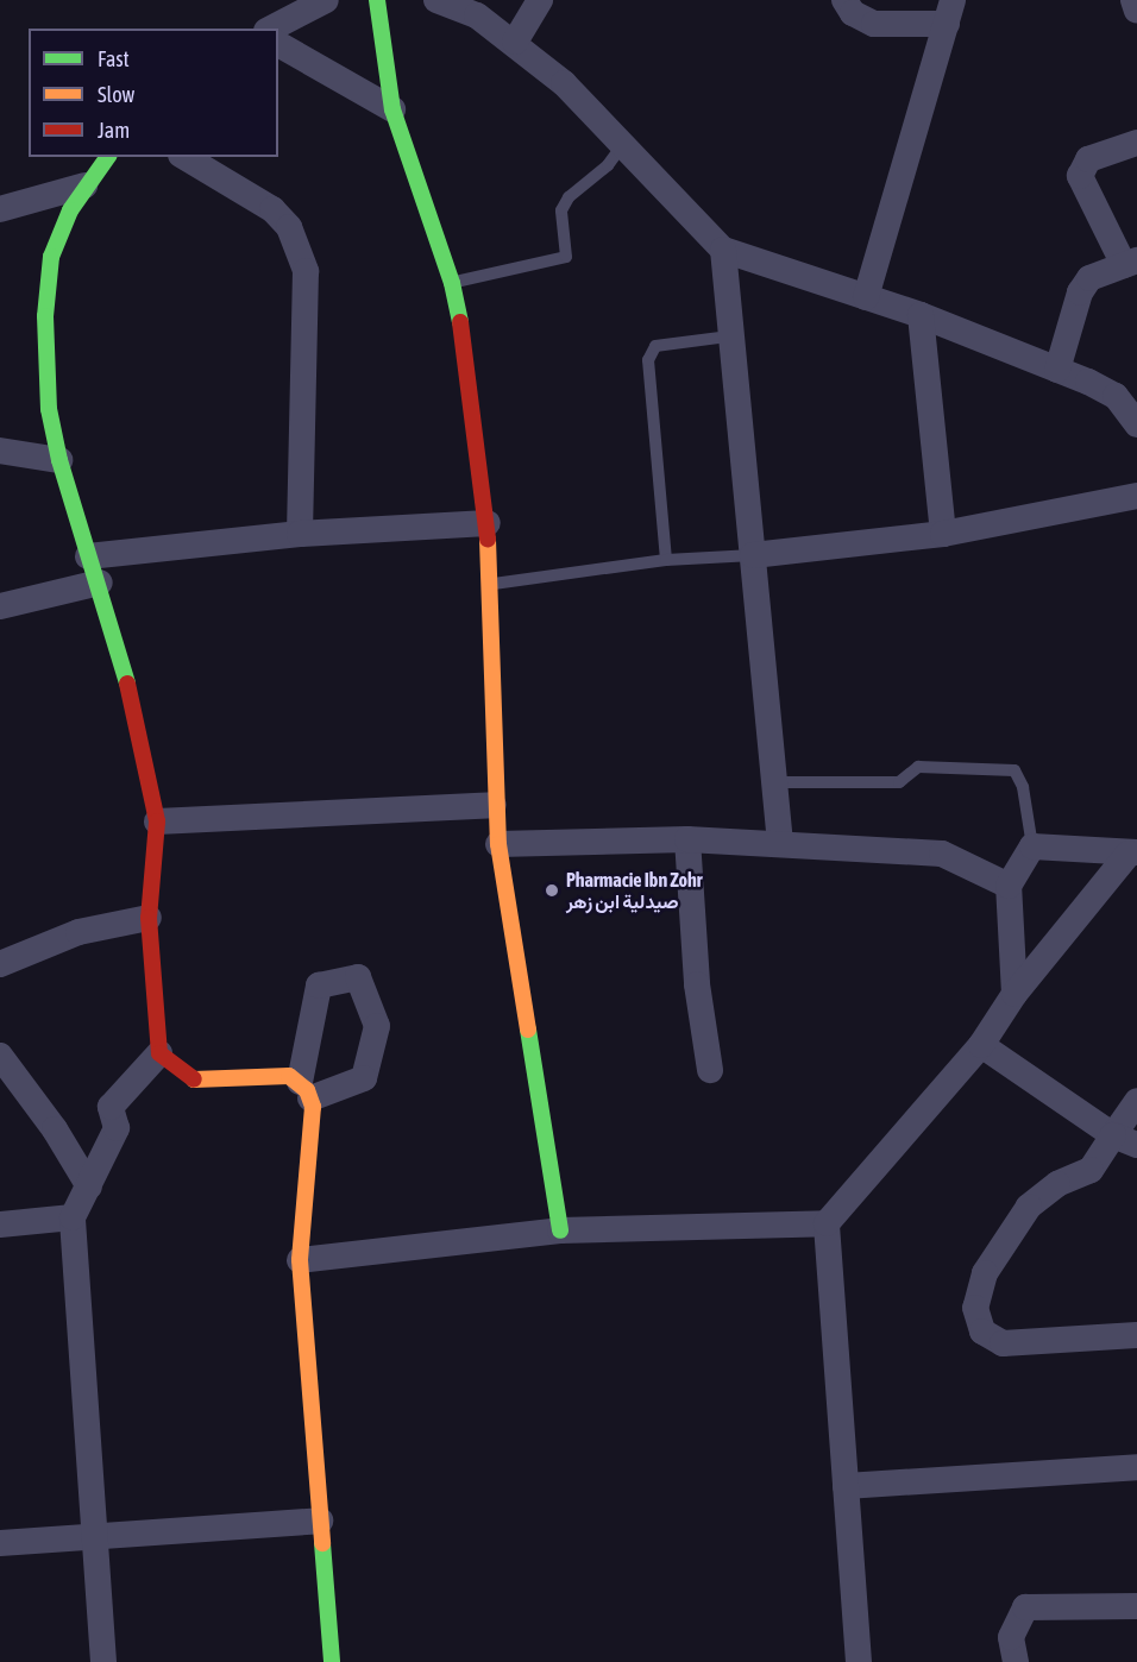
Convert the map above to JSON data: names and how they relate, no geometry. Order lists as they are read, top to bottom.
{
  "places": ["Pharmacie Ibn Zohr صيدلية ابن زهر"],
  "legend": ["Fast", "Slow", "Jam"]
}
